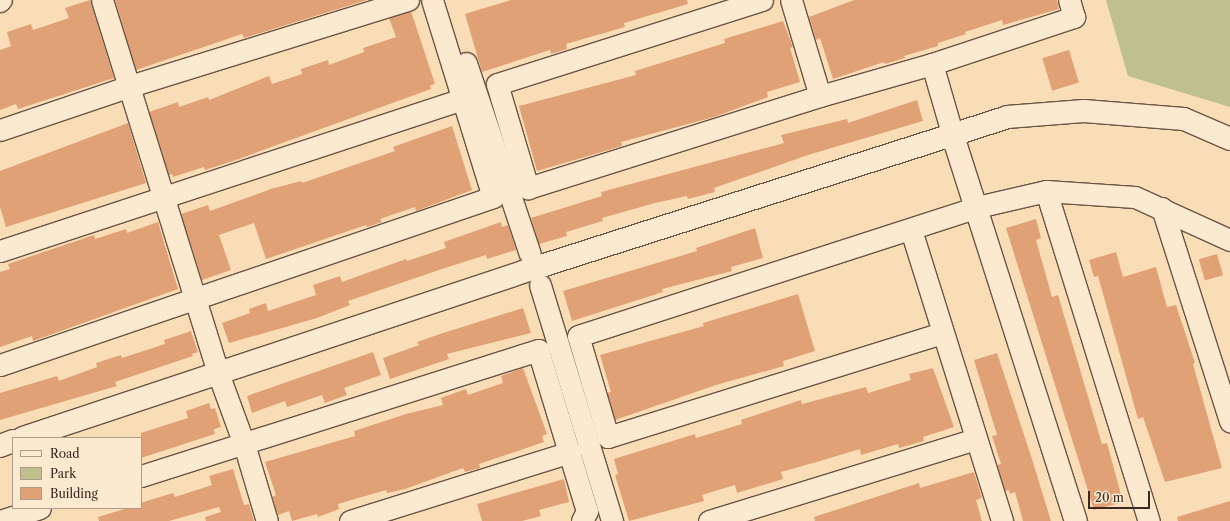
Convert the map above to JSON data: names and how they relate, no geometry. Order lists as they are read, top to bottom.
{
  "legend": ["Road", "Park", "Building"],
  "scale_bar": "20 m"
}
